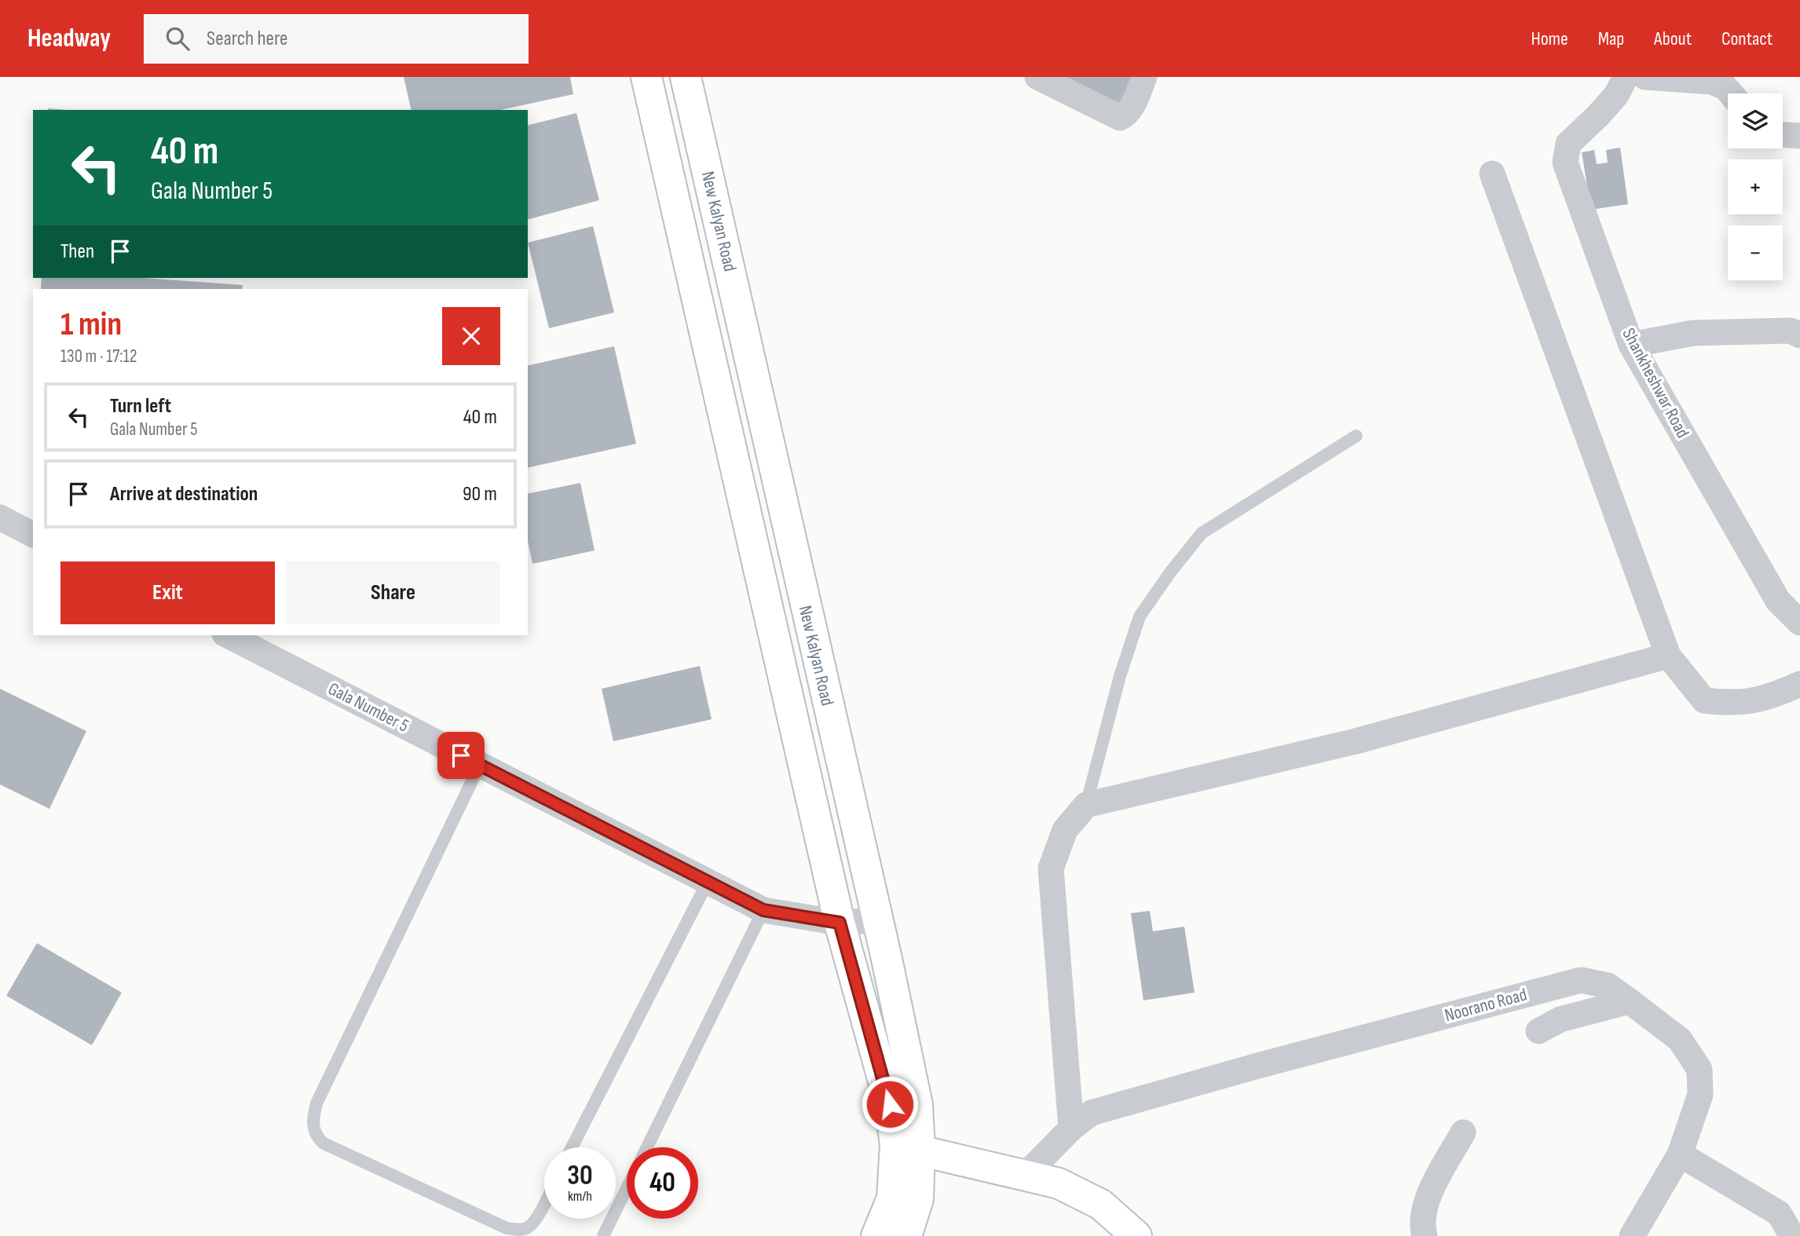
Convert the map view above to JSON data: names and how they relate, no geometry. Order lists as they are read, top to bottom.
{
  "streets": {
    "street": [
      "New Kalyan Road",
      "Shankheshwar Road",
      "Gala Number 5",
      "Noorano Road"
    ]
  },
  "crossings": [
    ["New Kalyan Road", "Gala Number 5"]
  ],
  "page": {
    "header": "Headway",
    "search": "Search here",
    "nav": [
      "Home",
      "Map",
      "About",
      "Contact"
    ],
    "map_buttons": ["+", "−"],
    "turn": ["40 m", "Gala Number 5"],
    "then": "Then",
    "heading": ["1 min", "130 m · 17:12"],
    "list": [
      {
        "name": "Turn left",
        "note": "Gala Number 5",
        "value": "40 m"
      },
      {
        "name": "Arrive at destination",
        "value": "90 m"
      }
    ],
    "buttons": ["Exit", "Share"],
    "speed": "30 km/h",
    "limit": "40"
  }
}
